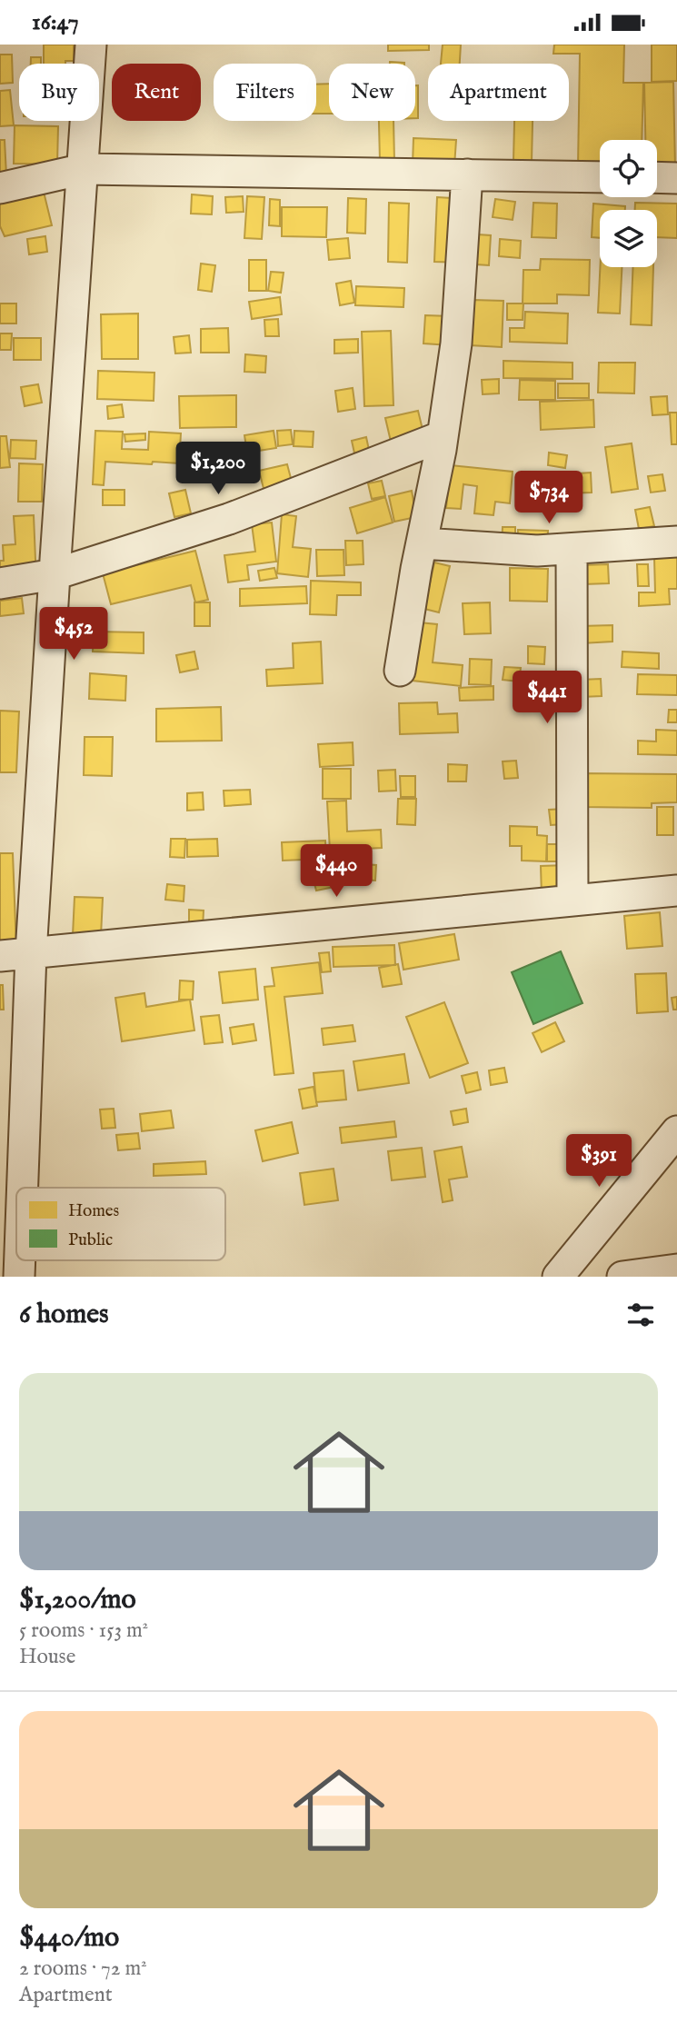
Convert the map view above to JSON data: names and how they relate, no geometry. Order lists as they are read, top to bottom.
{
  "legend": ["Homes", "Public"],
  "page": {
    "status": "16:47",
    "chip": [
      "Buy",
      "Rent",
      "Filters",
      "New",
      "Apartment"
    ],
    "price": [
      "$1,200",
      "$734",
      "$452",
      "$441",
      "$440",
      "$391"
    ],
    "heading": "6 homes",
    "list": [
      {
        "name": "$1,200/mo",
        "note": "5 rooms · 153 m² · House"
      },
      {
        "name": "$440/mo",
        "note": "2 rooms · 72 m² · Apartment"
      }
    ]
  }
}
